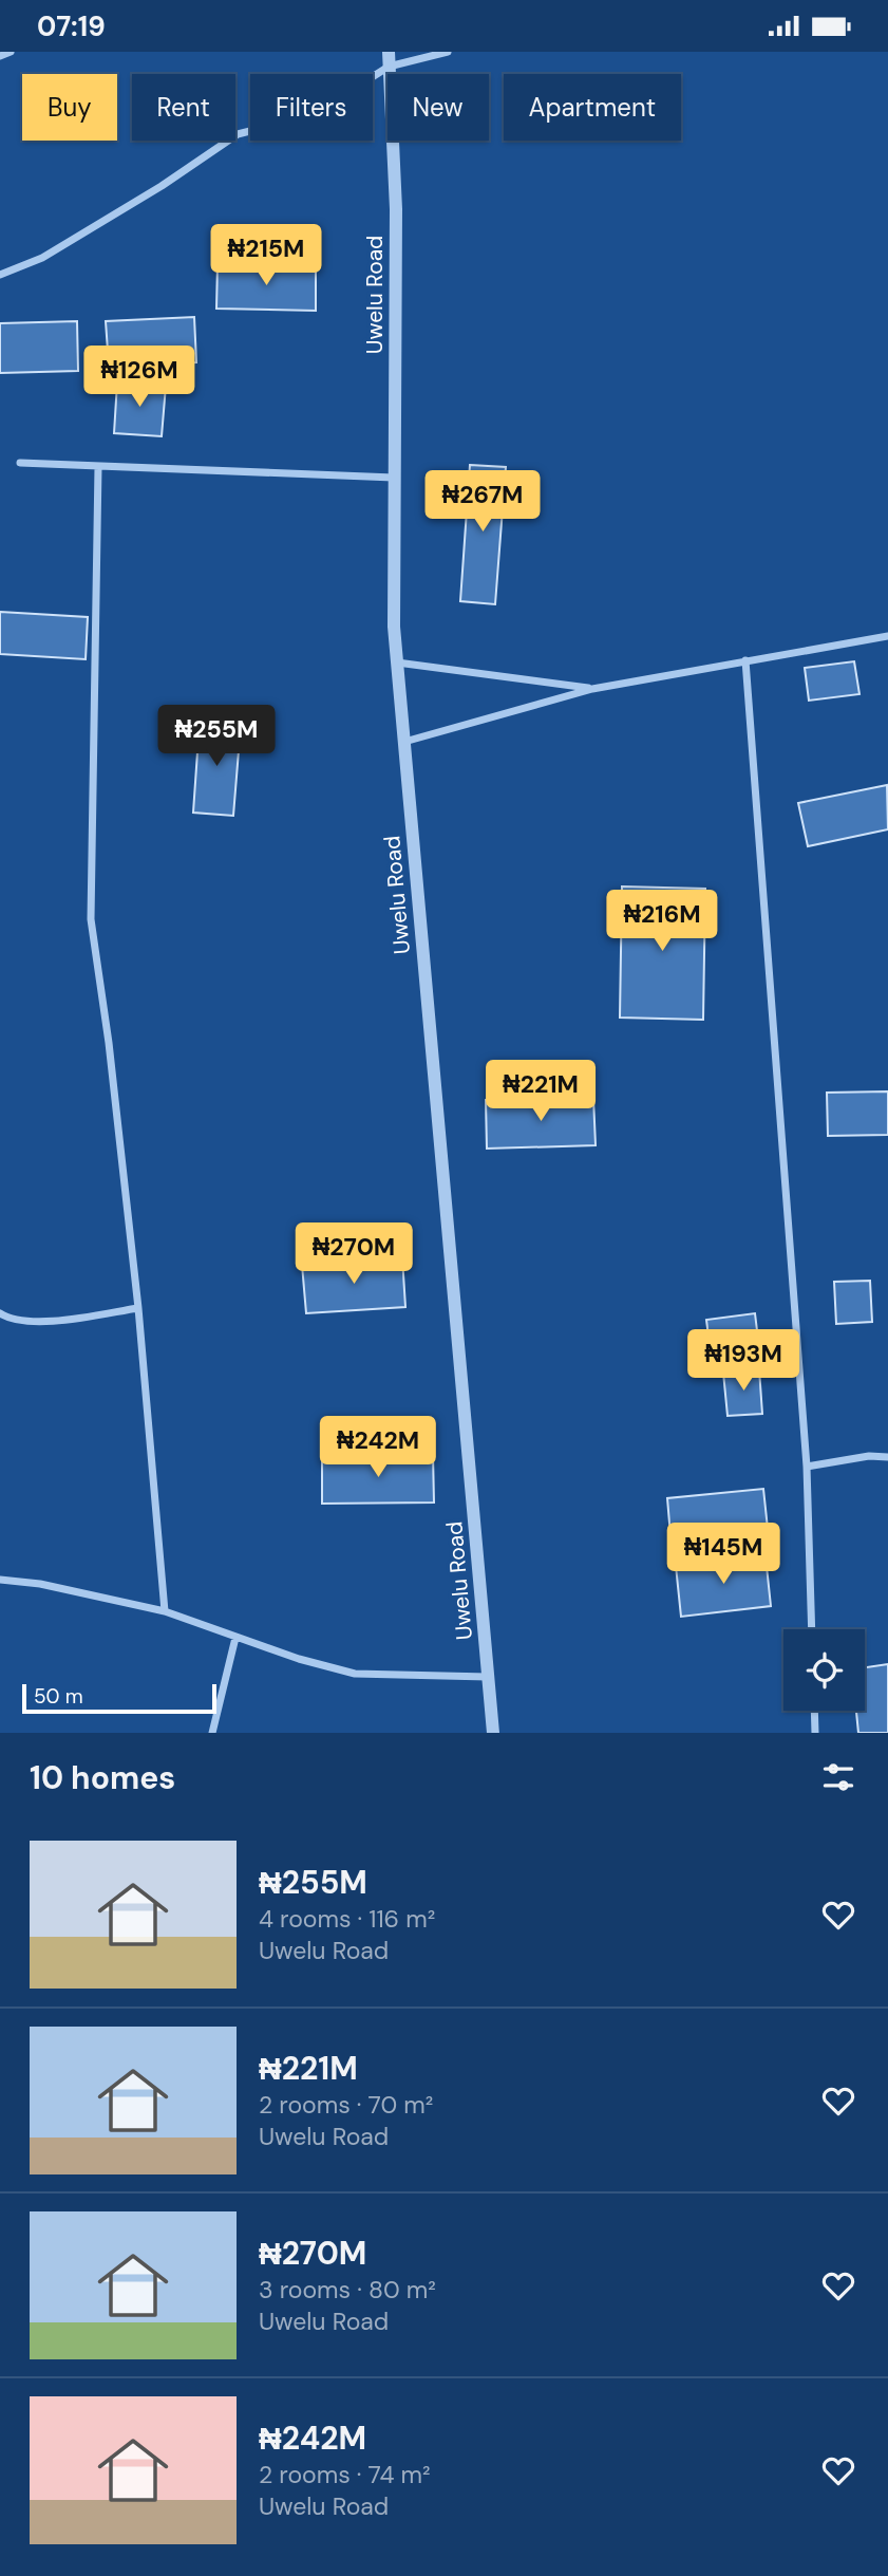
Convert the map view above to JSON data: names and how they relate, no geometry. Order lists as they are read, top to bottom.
{
  "streets": {
    "street": ["Uwelu Road"]
  },
  "scale_bar": "50 m",
  "page": {
    "status": "07:19",
    "chip": [
      "Buy",
      "Rent",
      "Filters",
      "New",
      "Apartment"
    ],
    "price": [
      "₦215M",
      "₦126M",
      "₦267M",
      "₦255M",
      "₦216M",
      "₦221M",
      "₦270M",
      "₦193M",
      "₦242M",
      "₦145M"
    ],
    "scale": "50 m",
    "heading": "10 homes",
    "list": [
      {
        "name": "₦255M",
        "note": "4 rooms · 116 m² · Uwelu Road"
      },
      {
        "name": "₦221M",
        "note": "2 rooms · 70 m² · Uwelu Road"
      },
      {
        "name": "₦270M",
        "note": "3 rooms · 80 m² · Uwelu Road"
      },
      {
        "name": "₦242M",
        "note": "2 rooms · 74 m² · Uwelu Road"
      }
    ]
  }
}
